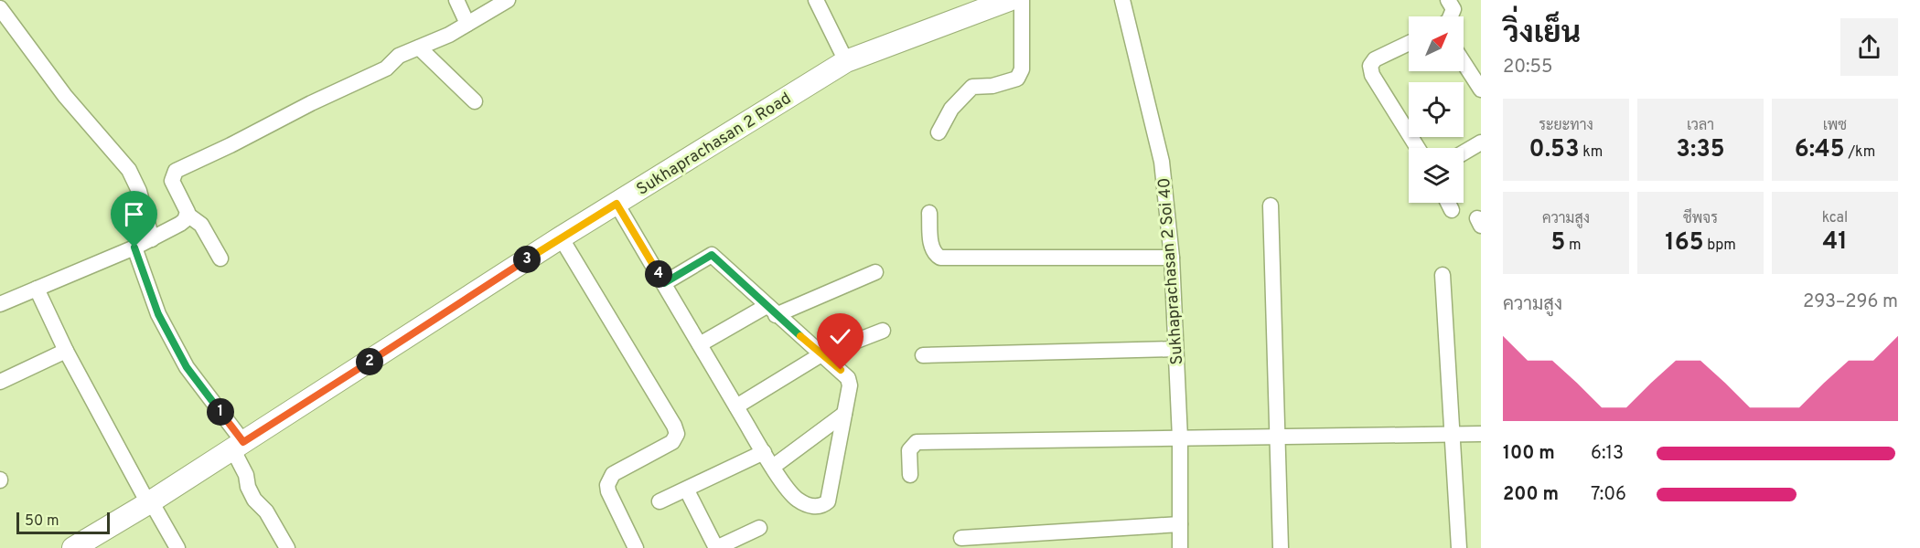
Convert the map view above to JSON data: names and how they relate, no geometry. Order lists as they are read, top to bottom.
{
  "streets": {
    "street": ["Sukhaprachasan 2 Road", "Sukhaprachasan 2 Soi 40"]
  },
  "scale_bar": "50 m",
  "north": "top right",
  "page": {
    "heading": ["วิ่งเย็น", "20:55"],
    "stats": [
      ["ระยะทาง", "0.53 km"],
      ["เวลา", "3:35"],
      ["เพซ", "6:45 /km"],
      ["ความสูง", "5 m"],
      ["ชีพจร", "165 bpm"],
      ["kcal", "41"]
    ],
    "pins": [
      "3",
      "4",
      "2",
      "1"
    ],
    "chart": ["ความสูง", "293–296 m"],
    "list": [
      {
        "name": "100 m",
        "note": "6:13"
      },
      {
        "name": "200 m",
        "note": "7:06"
      }
    ],
    "scale": "50 m"
  }
}
